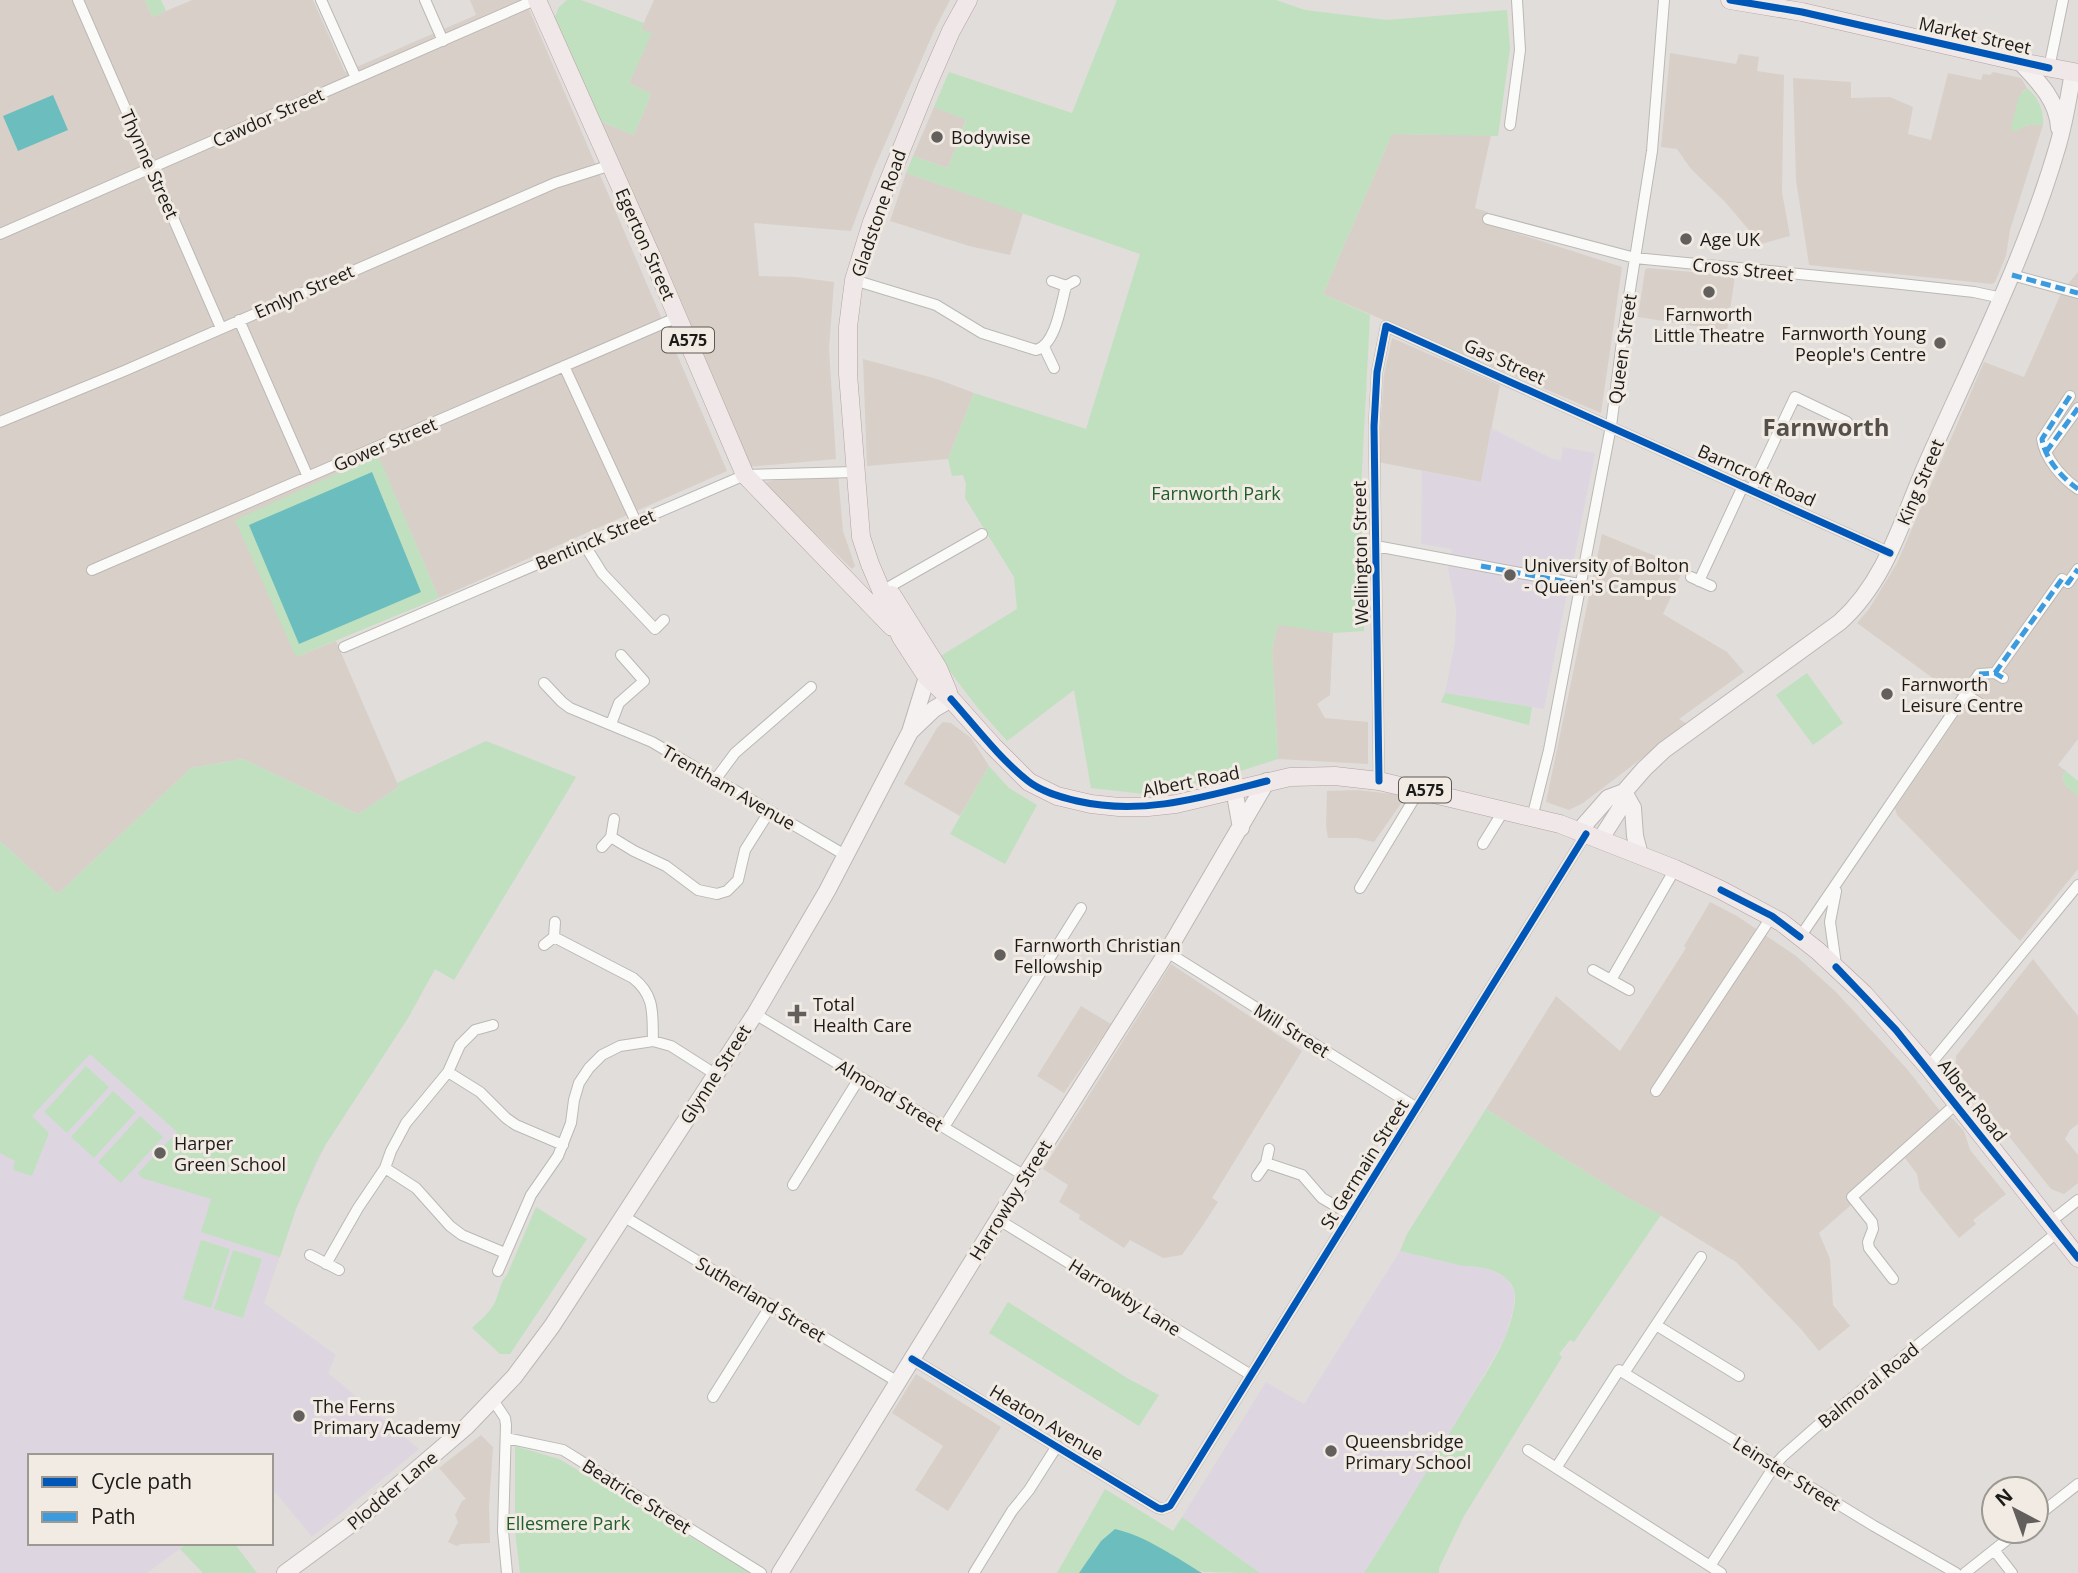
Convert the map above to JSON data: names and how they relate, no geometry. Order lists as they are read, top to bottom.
{
  "streets": {
    "main road": [
      "Market Street",
      "Gladstone Road",
      "Egerton Street",
      "A575",
      "Albert Road"
    ],
    "street": [
      "Cawdor Street",
      "Thynne Street",
      "Cross Street",
      "Emlyn Street",
      "Queen Street",
      "Gas Street",
      "Gower Street",
      "Barncroft Road",
      "King Street",
      "Bentinck Street",
      "Wellington Street",
      "Trentham Avenue",
      "Mill Street",
      "Glynne Street",
      "Almond Street",
      "St Germain Street",
      "Harrowby Street",
      "Harrowby Lane",
      "Sutherland Street",
      "Balmoral Road",
      "Heaton Avenue",
      "Leinster Street",
      "Plodder Lane",
      "Beatrice Street"
    ]
  },
  "crossings": [
    ["Market Street", "King Street"],
    ["Cawdor Street", "Thynne Street"],
    ["Cawdor Street", "Egerton Street"],
    ["Thynne Street", "Emlyn Street"],
    ["Gladstone Road", "Egerton Street"],
    ["Gladstone Road", "A575"],
    ["Gladstone Road", "Bentinck Street"],
    ["Gladstone Road", "Albert Road"],
    ["Gladstone Road", "Glynne Street"],
    ["Egerton Street", "Emlyn Street"],
    ["Egerton Street", "A575"],
    ["Egerton Street", "Gower Street"],
    ["Egerton Street", "Bentinck Street"],
    ["Cross Street", "Queen Street"],
    ["Cross Street", "King Street"],
    ["A575", "Albert Road"],
    ["A575", "Glynne Street"],
    ["Queen Street", "Gas Street"],
    ["Queen Street", "Barncroft Road"],
    ["Queen Street", "Albert Road"],
    ["Gas Street", "Barncroft Road"],
    ["Gas Street", "Wellington Street"],
    ["Barncroft Road", "King Street"],
    ["King Street", "Albert Road"],
    ["King Street", "St Germain Street"],
    ["Wellington Street", "Albert Road"],
    ["Albert Road", "Glynne Street"],
    ["Albert Road", "St Germain Street"],
    ["Albert Road", "Harrowby Street"],
    ["Albert Road", "Balmoral Road"],
    ["Trentham Avenue", "Glynne Street"],
    ["Mill Street", "St Germain Street"],
    ["Mill Street", "Harrowby Street"],
    ["Glynne Street", "Almond Street"],
    ["Glynne Street", "Sutherland Street"],
    ["Glynne Street", "Plodder Lane"],
    ["Almond Street", "Harrowby Street"],
    ["St Germain Street", "Harrowby Lane"],
    ["St Germain Street", "Heaton Avenue"],
    ["Harrowby Street", "Harrowby Lane"],
    ["Harrowby Street", "Sutherland Street"],
    ["Harrowby Street", "Heaton Avenue"],
    ["Balmoral Road", "Leinster Street"]
  ],
  "districts": ["Farnworth"],
  "parks": ["Farnworth Park", "Ellesmere Park"],
  "places": {
    "other": [
      "Bodywise",
      "Age UK",
      "Farnworth Little Theatre",
      "Farnworth Young People's Centre",
      "University of Bolton - Queen's Campus",
      "Farnworth Leisure Centre",
      "Farnworth Christian Fellowship",
      "Harper Green School",
      "The Ferns Primary Academy",
      "Queensbridge Primary School"
    ],
    "health": ["Total Health Care"]
  },
  "legend": ["Cycle path", "Path"],
  "north": "top left"
}
